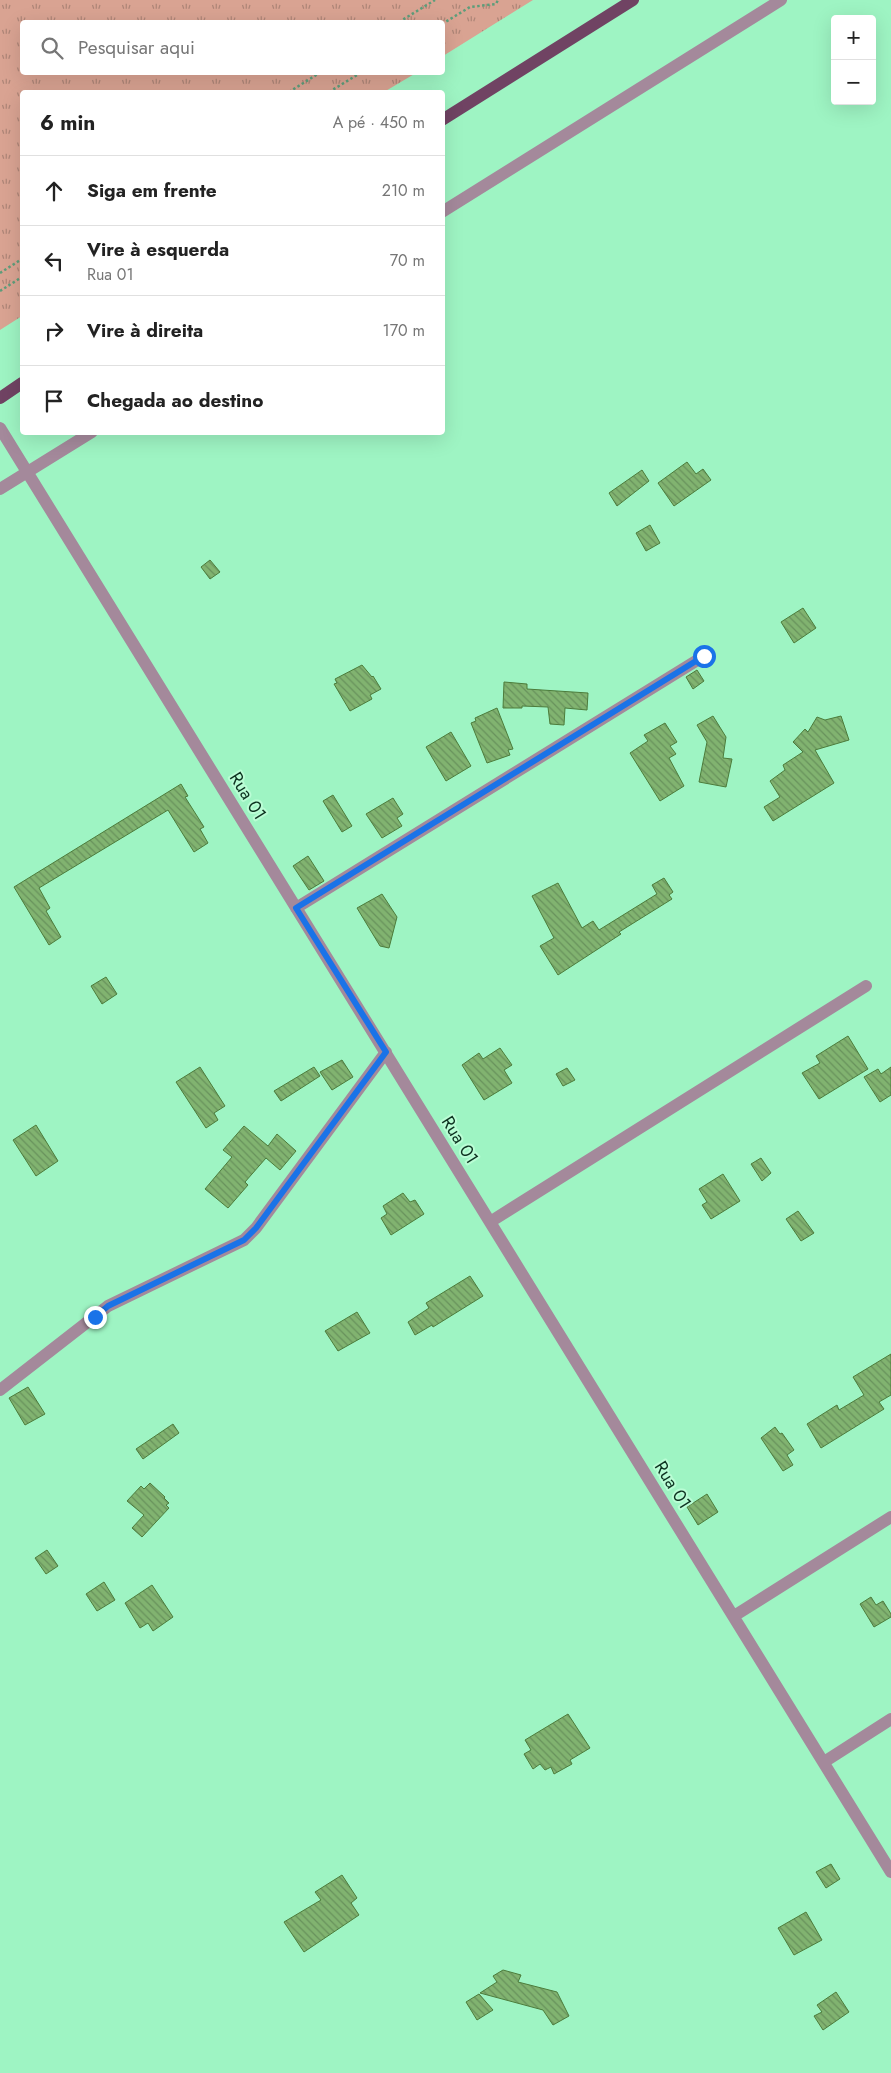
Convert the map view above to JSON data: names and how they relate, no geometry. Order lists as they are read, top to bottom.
{
  "streets": {
    "street": ["Rua 01"]
  },
  "page": {
    "map_buttons": ["+", "−"],
    "search": "Pesquisar aqui",
    "heading": ["6 min", "A pé · 450 m"],
    "list": [
      ["Siga em frente", "210 m"],
      ["Vire à esquerda", "Rua 01", "70 m"],
      ["Vire à direita", "170 m"],
      "Chegada ao destino"
    ]
  }
}
